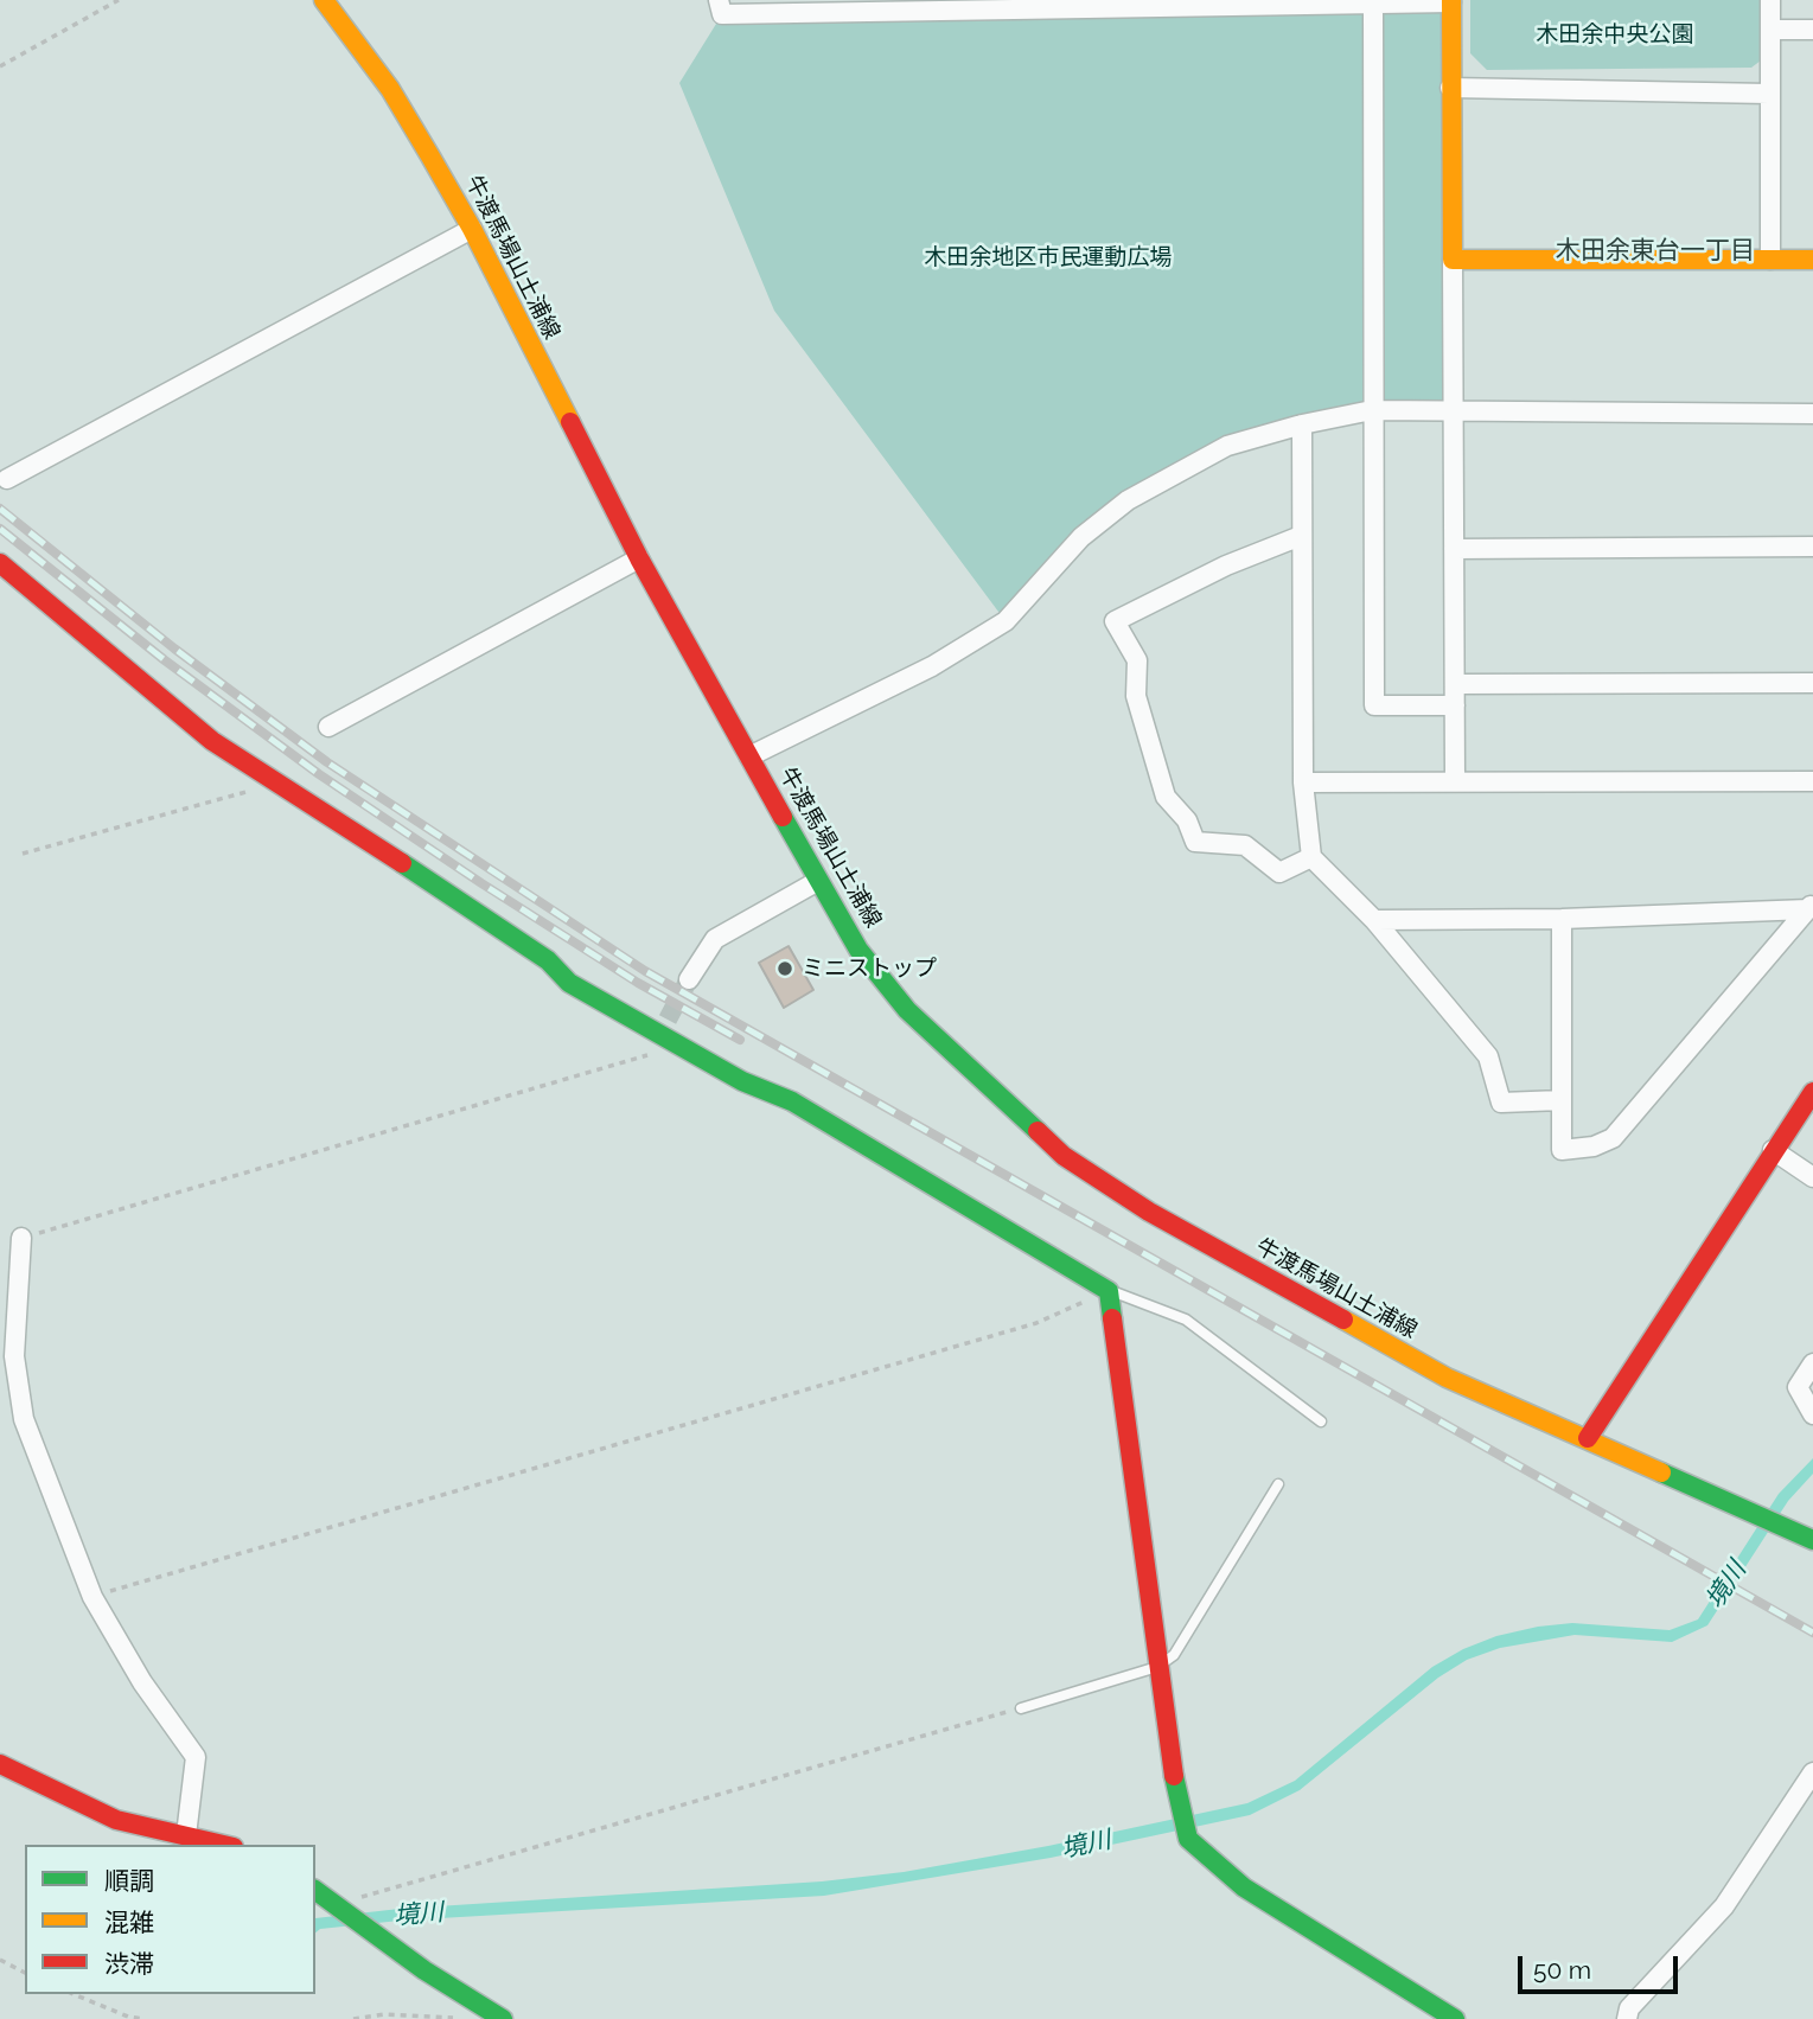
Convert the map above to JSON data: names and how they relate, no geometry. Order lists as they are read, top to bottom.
{
  "streets": {
    "street": ["牛渡馬場山土浦線"]
  },
  "districts": ["木田余東台一丁目"],
  "water": ["境川"],
  "parks": ["木田余中央公園", "木田余地区市民運動広場"],
  "places": ["ミニストップ"],
  "legend": ["順調", "混雑", "渋滞"],
  "scale_bar": "50 m"
}
